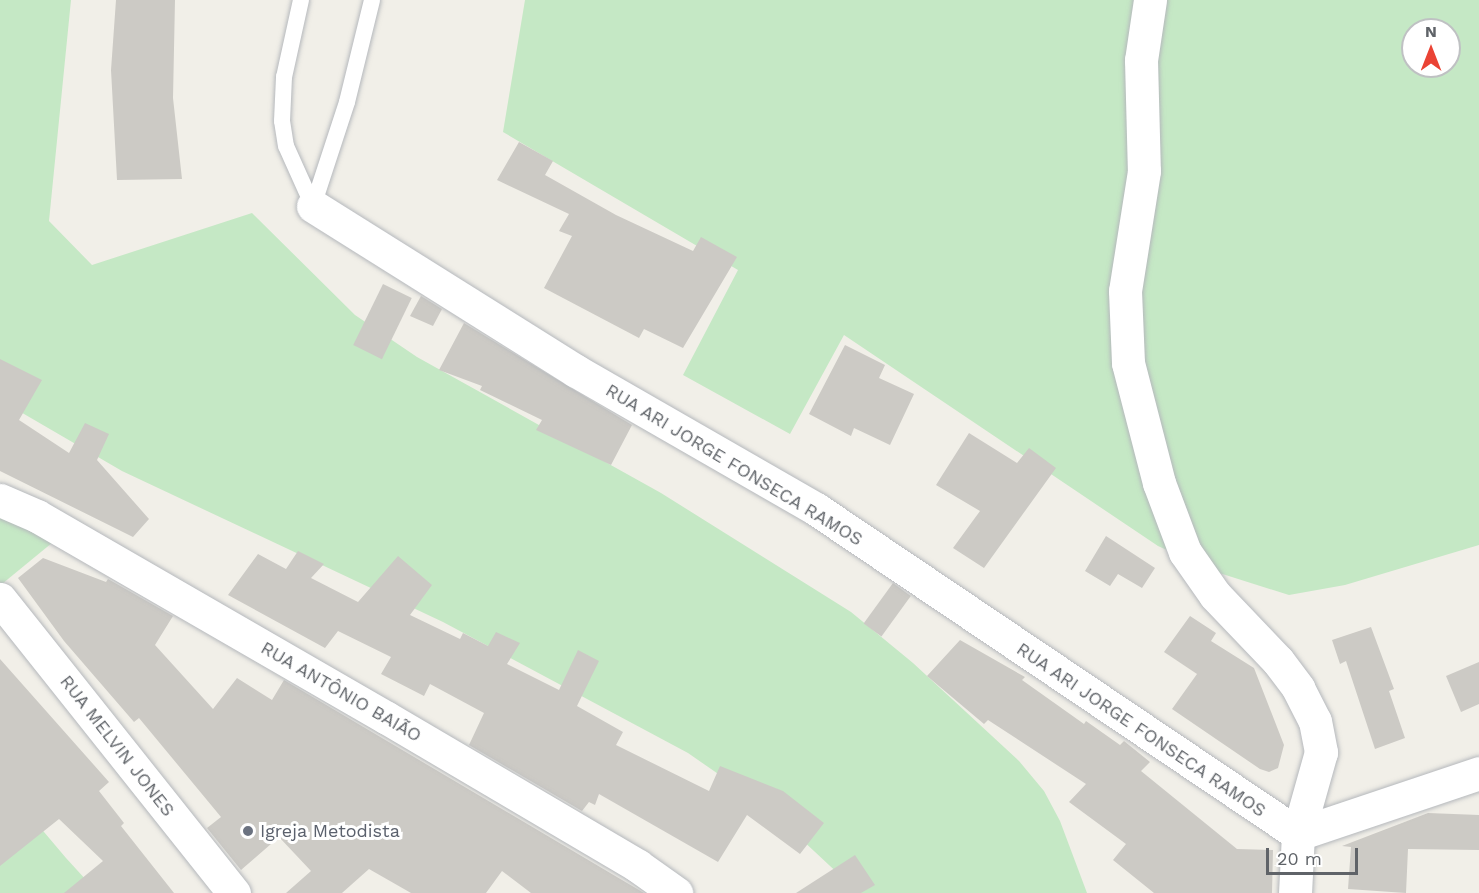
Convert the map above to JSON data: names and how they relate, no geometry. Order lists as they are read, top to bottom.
{
  "streets": {
    "street": ["RUA ARI JORGE FONSECA RAMOS", "RUA ANTÔNIO BAIÃO", "RUA MELVIN JONES"]
  },
  "places": ["Igreja Metodista"],
  "scale_bar": "20 m",
  "north": "top"
}
